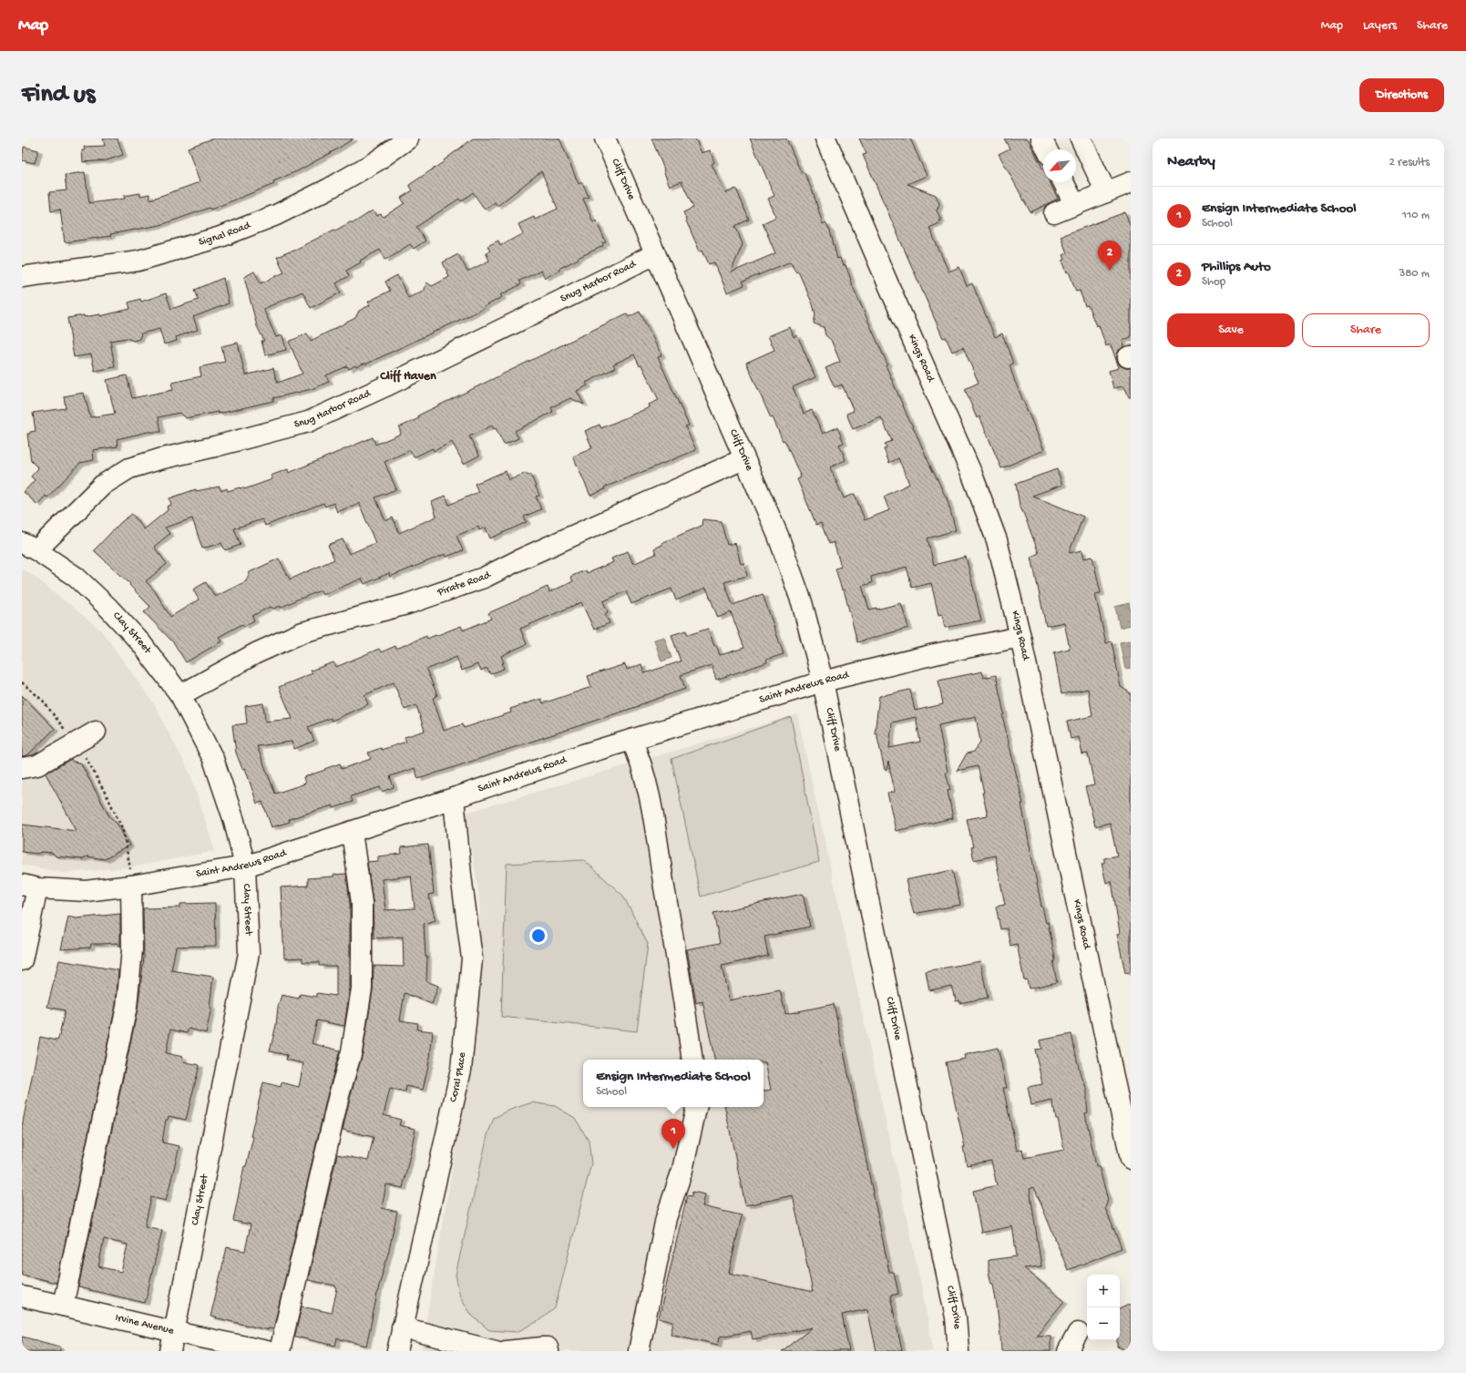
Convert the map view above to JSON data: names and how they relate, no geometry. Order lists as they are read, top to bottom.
{
  "streets": {
    "street": [
      "Cliff Drive",
      "Signal Road",
      "Snug Harbor Road",
      "Kings Road",
      "Pirate Road",
      "Clay Street",
      "Saint Andrews Road",
      "Coral Place",
      "Irvine Avenue"
    ]
  },
  "crossings": [
    ["Cliff Drive", "Snug Harbor Road"],
    ["Cliff Drive", "Pirate Road"],
    ["Cliff Drive", "Saint Andrews Road"],
    ["Snug Harbor Road", "Clay Street"],
    ["Kings Road", "Saint Andrews Road"],
    ["Pirate Road", "Clay Street"],
    ["Clay Street", "Saint Andrews Road"],
    ["Clay Street", "Irvine Avenue"],
    ["Saint Andrews Road", "Coral Place"]
  ],
  "districts": ["Cliff Haven"],
  "north": "bottom left",
  "page": {
    "header": "Map",
    "nav": ["Map", "Layers", "Share"],
    "buttons": [
      "Directions",
      ["Save", "Share"]
    ],
    "title": "Find us",
    "heading": ["Nearby", "2 results"],
    "list": [
      {
        "mark": "1",
        "name": "Ensign Intermediate School",
        "note": "School",
        "value": "110 m"
      },
      {
        "mark": "2",
        "name": "Phillips Auto",
        "note": "Shop",
        "value": "380 m"
      }
    ],
    "pins": ["2", "1"],
    "popup": ["Ensign Intermediate School", "School"],
    "map_buttons": ["+", "−"]
  }
}
